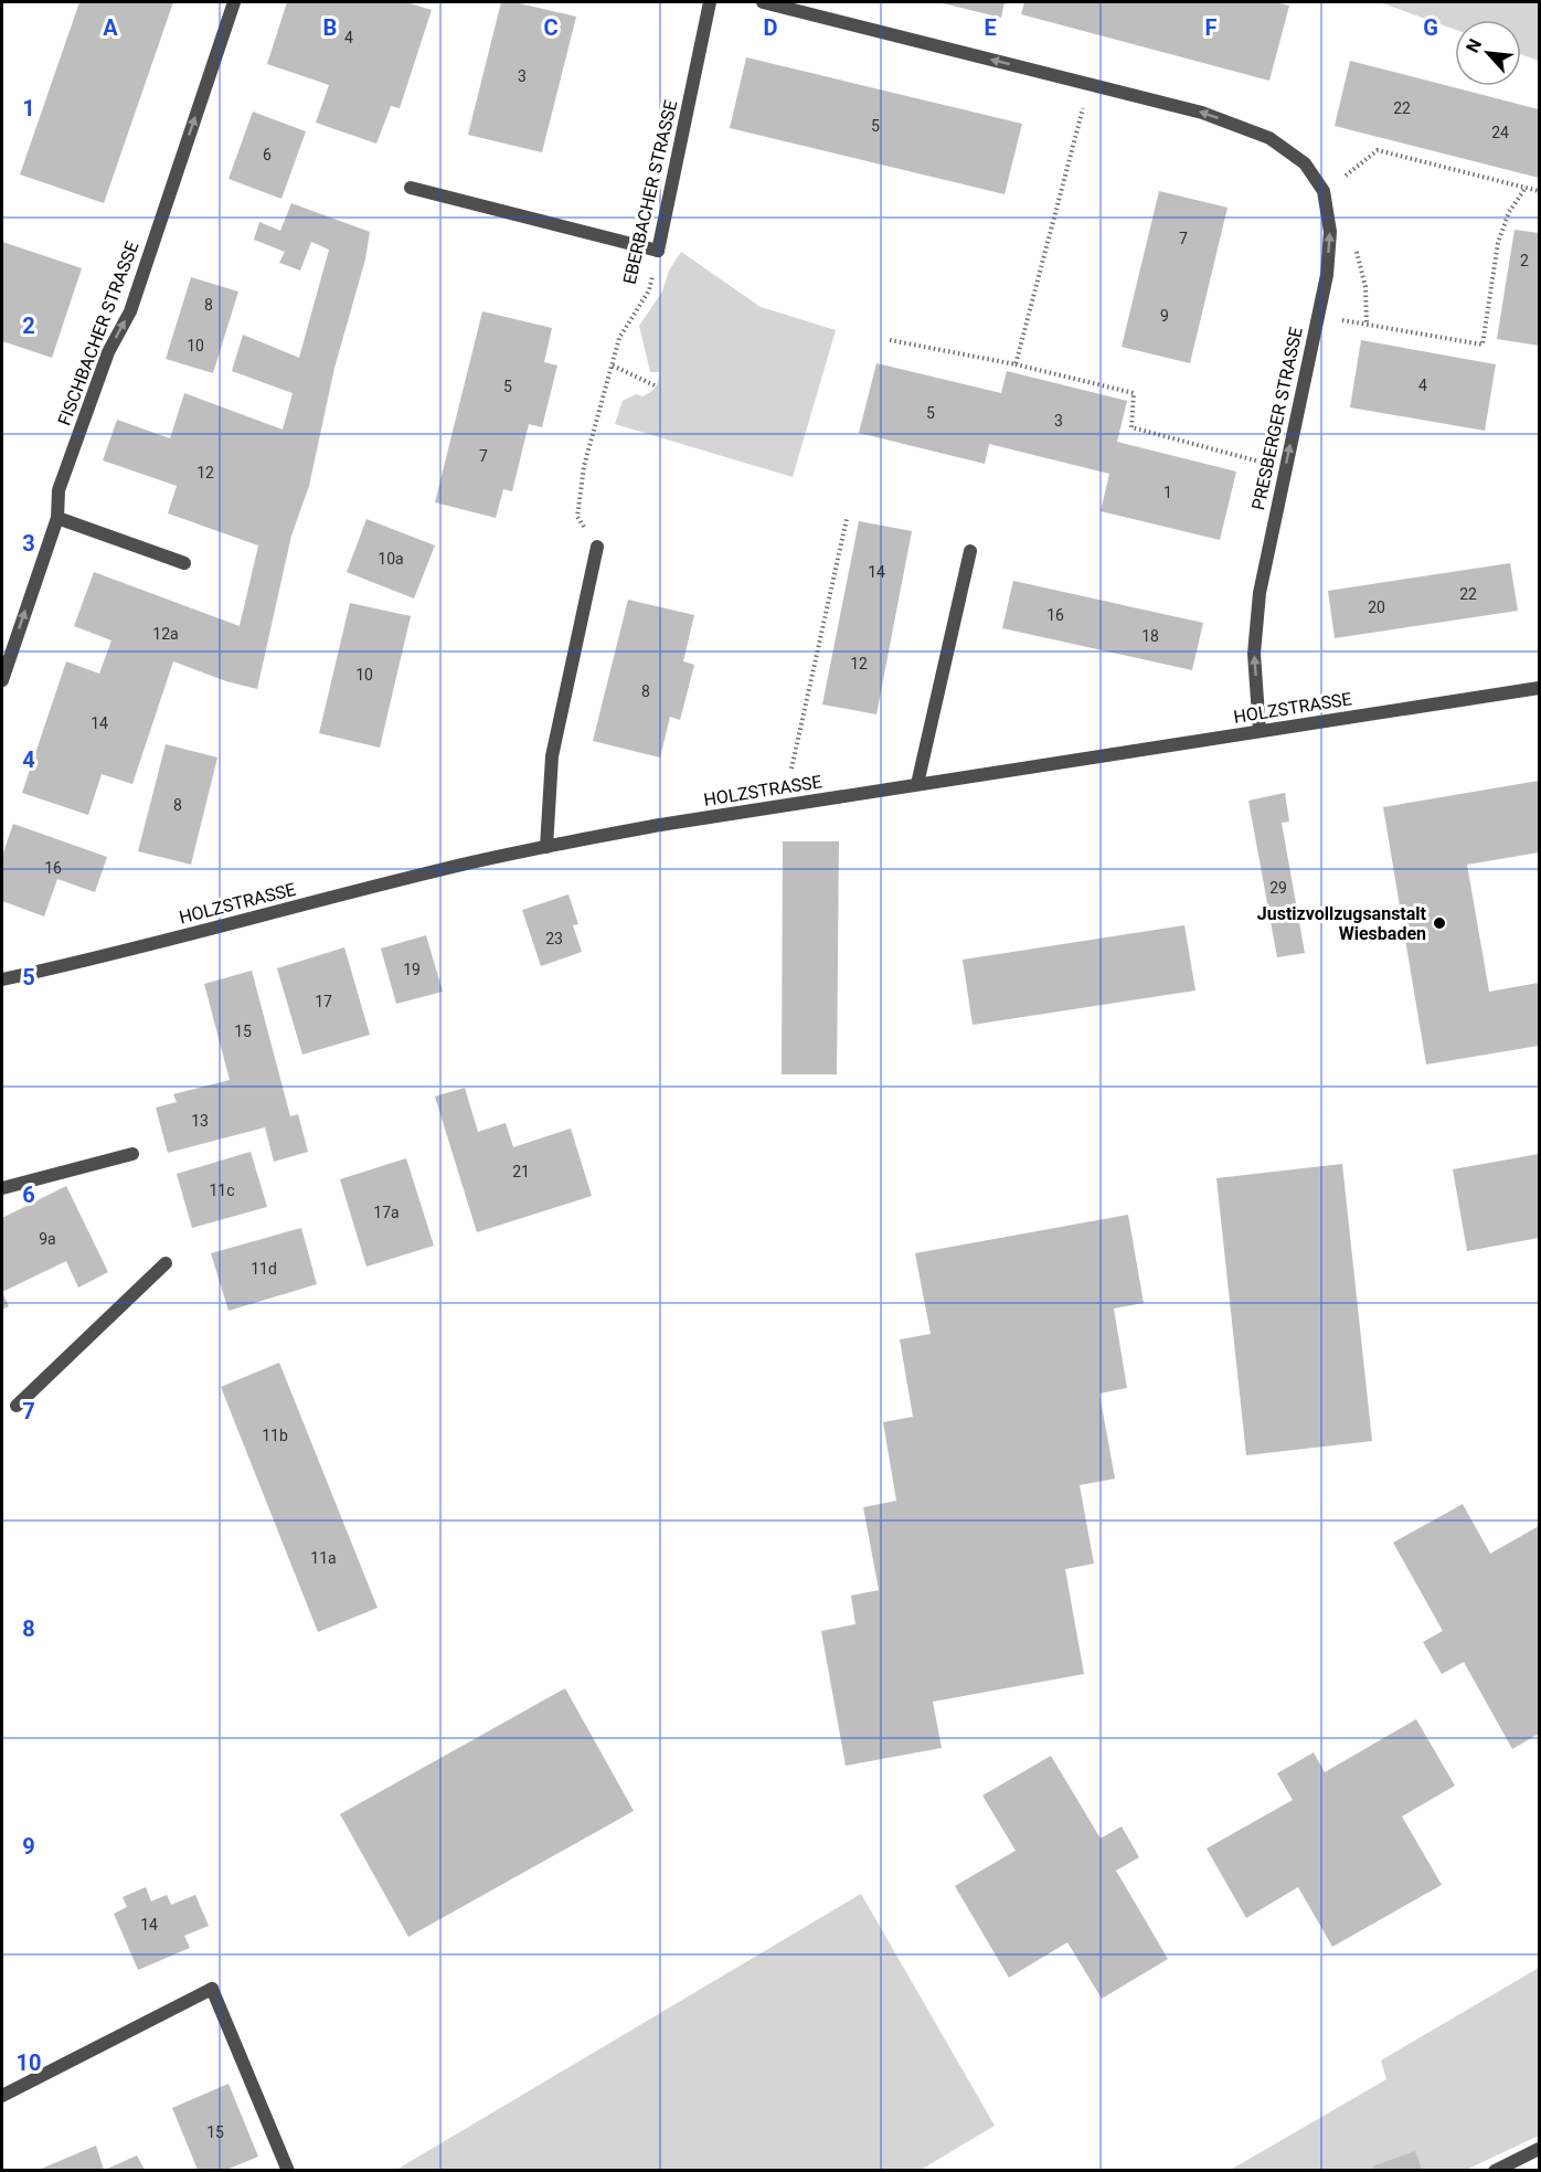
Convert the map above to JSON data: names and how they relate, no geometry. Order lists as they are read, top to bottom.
{
  "streets": {
    "street": [
      "EBERBACHER STRASSE",
      "FISCHBACHER STRASSE",
      "PRESBERGER STRASSE",
      "HOLZSTRASSE"
    ]
  },
  "crossings": [
    ["PRESBERGER STRASSE", "HOLZSTRASSE"]
  ],
  "one_way": ["FISCHBACHER STRASSE"],
  "places": ["Justizvollzugsanstalt Wiesbaden"],
  "house_numbers": [
    "4",
    "3",
    "22",
    "5",
    "24",
    "6",
    "7",
    "2",
    "8",
    "9",
    "10",
    "4",
    "5",
    "5",
    "3",
    "7",
    "12",
    "1",
    "10a",
    "14",
    "22",
    "20",
    "16",
    "12a",
    "18",
    "12",
    "10",
    "8",
    "14",
    "8",
    "16",
    "29",
    "23",
    "19",
    "17",
    "15",
    "13",
    "21",
    "11c",
    "17a",
    "9a",
    "11d",
    "11b",
    "11a",
    "14",
    "15"
  ],
  "north": "top left",
  "grid": {
    "columns": [
      "A",
      "B",
      "C",
      "D",
      "E",
      "F",
      "G"
    ],
    "rows": [
      "1",
      "2",
      "3",
      "4",
      "5",
      "6",
      "7",
      "8",
      "9",
      "10"
    ]
  }
}
